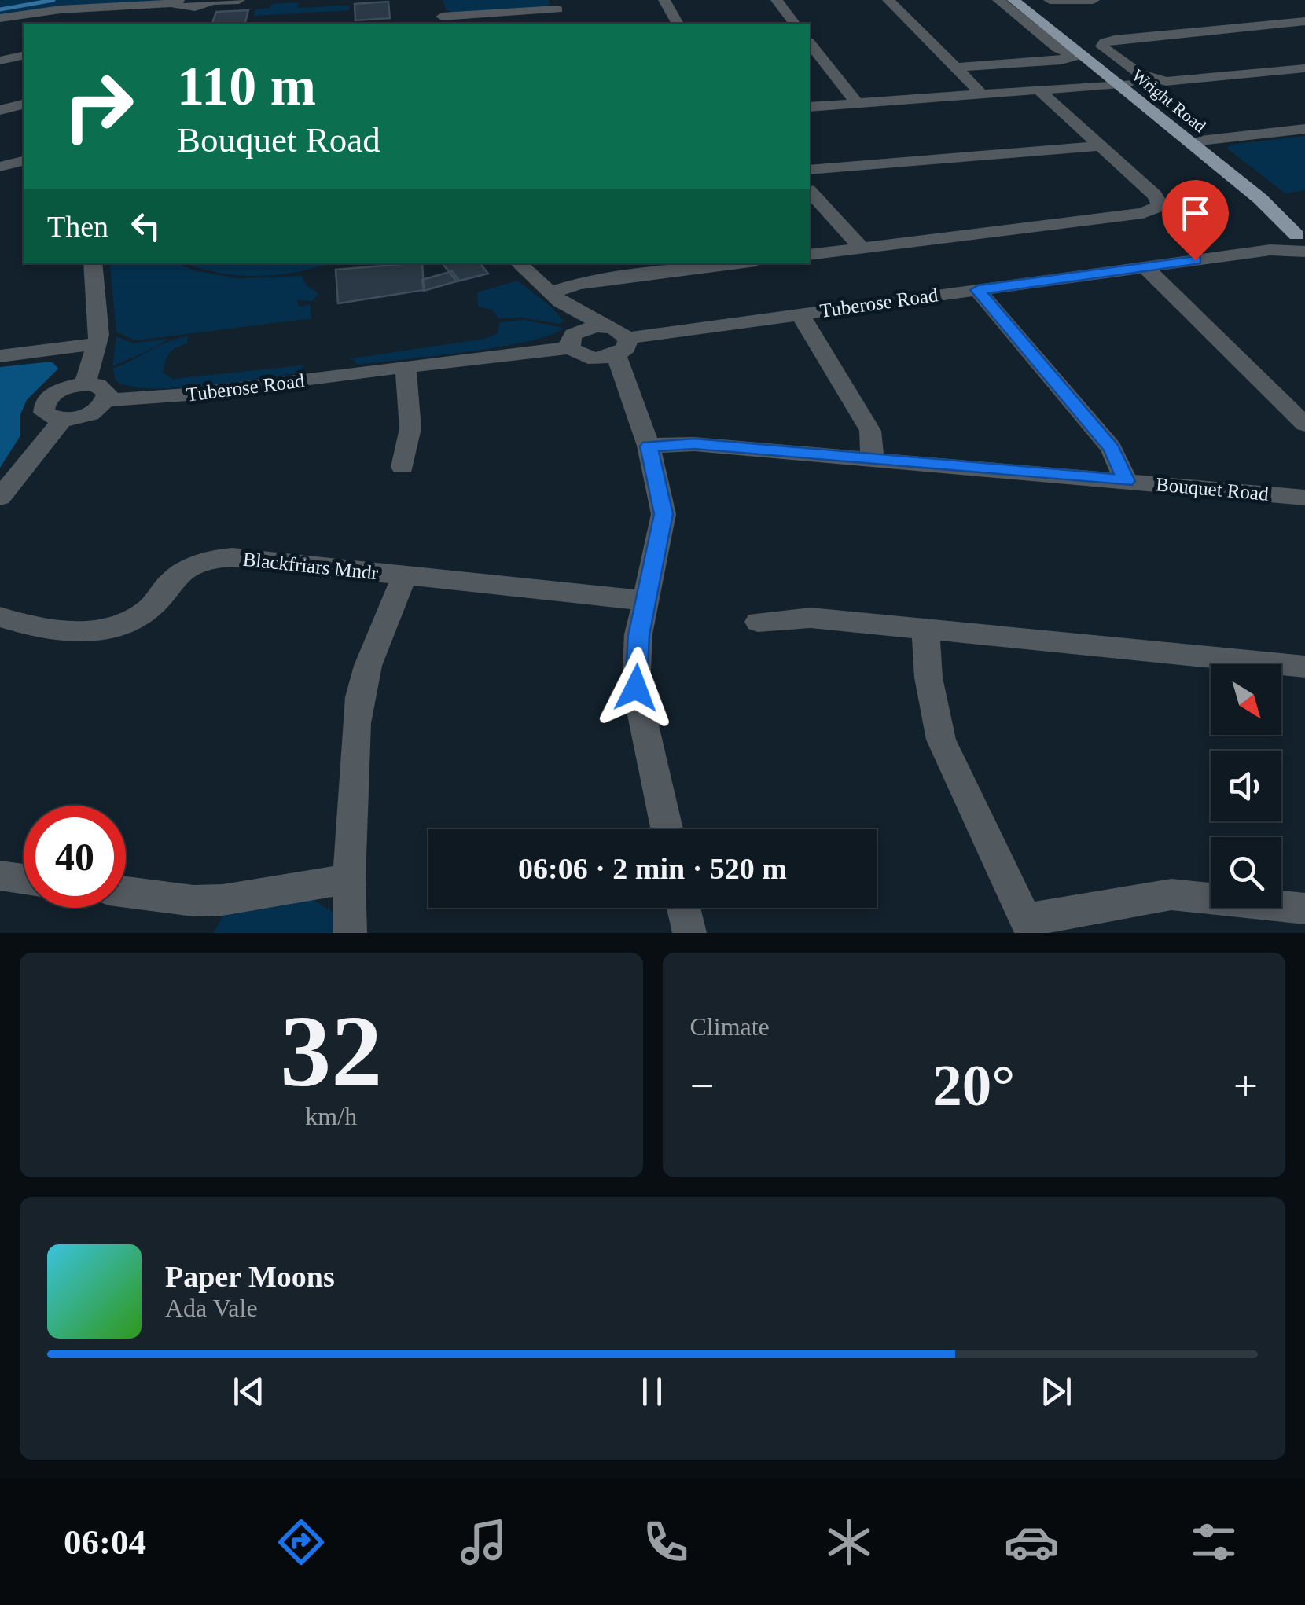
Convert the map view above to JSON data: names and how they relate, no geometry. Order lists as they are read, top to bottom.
{
  "streets": {
    "main road": ["Wright Road"],
    "street": ["Tuberose Road", "Bouquet Road", "Blackfriars Mndr"]
  },
  "crossings": [
    ["Wright Road", "Tuberose Road"]
  ],
  "north": "bottom right",
  "page": {
    "turn": ["110 m", "Bouquet Road"],
    "then": "Then",
    "limit": "40",
    "trip": "06:06 · 2 min · 520 m",
    "tile": [
      ["32", "km/h"],
      "Climate"
    ],
    "heat": ["−", "20°", "+"],
    "song": ["Paper Moons", "Ada Vale"],
    "tabs": "06:04"
  }
}
